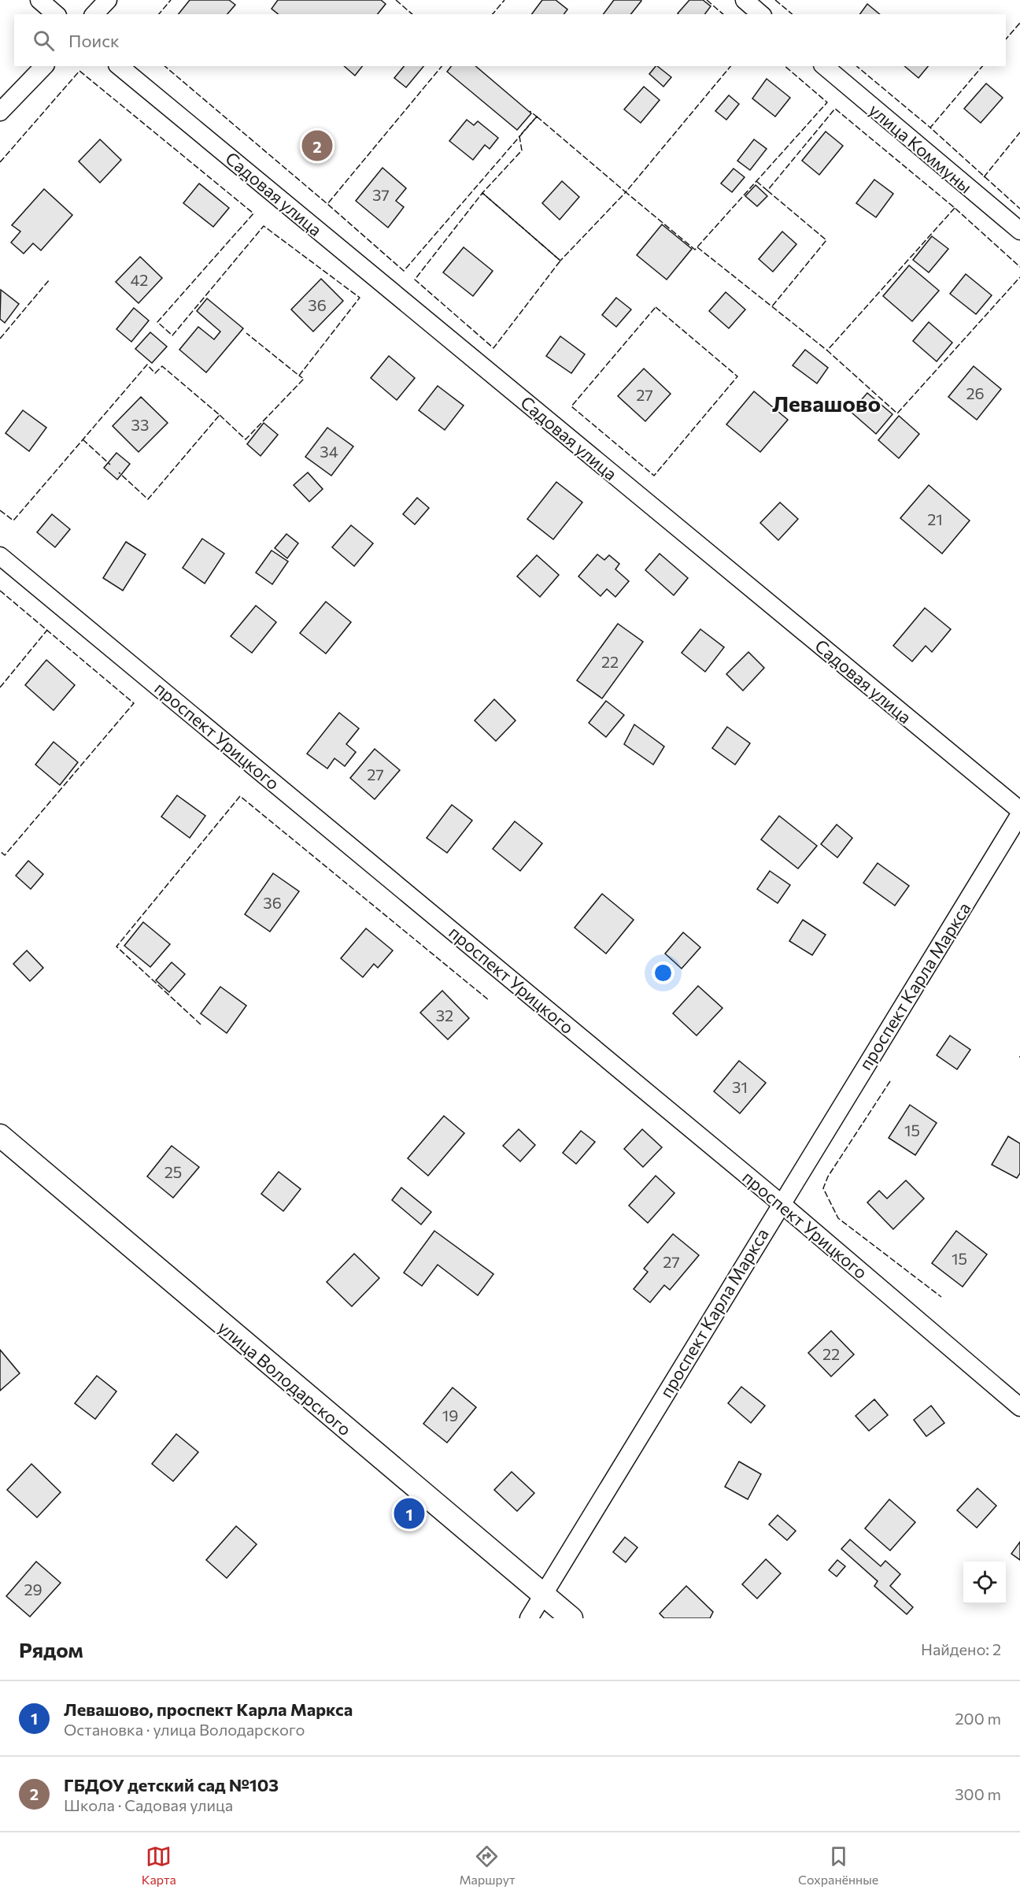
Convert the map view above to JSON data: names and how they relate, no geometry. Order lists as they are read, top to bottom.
{
  "streets": {
    "street": [
      "улица Коммуны",
      "Садовая улица",
      "проспект Урицкого",
      "проспект Карла Маркса",
      "улица Володарского"
    ]
  },
  "crossings": [
    ["проспект Урицкого", "проспект Карла Маркса"],
    ["проспект Карла Маркса", "улица Володарского"]
  ],
  "districts": ["Левашово"],
  "house_numbers": [
    "37",
    "42",
    "36",
    "26",
    "27",
    "33",
    "34",
    "21",
    "22",
    "27",
    "36",
    "32",
    "31",
    "15",
    "25",
    "15",
    "27",
    "22",
    "19",
    "29"
  ],
  "page": {
    "search": "Поиск",
    "pins": ["2", "1"],
    "heading": ["Рядом", "Найдено: 2"],
    "list": [
      {
        "mark": "1",
        "name": "Левашово, проспект Карла Маркса",
        "note": "Остановка · улица Володарского",
        "value": "200 m"
      },
      {
        "mark": "2",
        "name": "ГБДОУ детский сад №103",
        "note": "Школа · Садовая улица",
        "value": "300 m"
      }
    ],
    "nav": ["Карта", "Маршрут", "Сохранённые"]
  }
}
